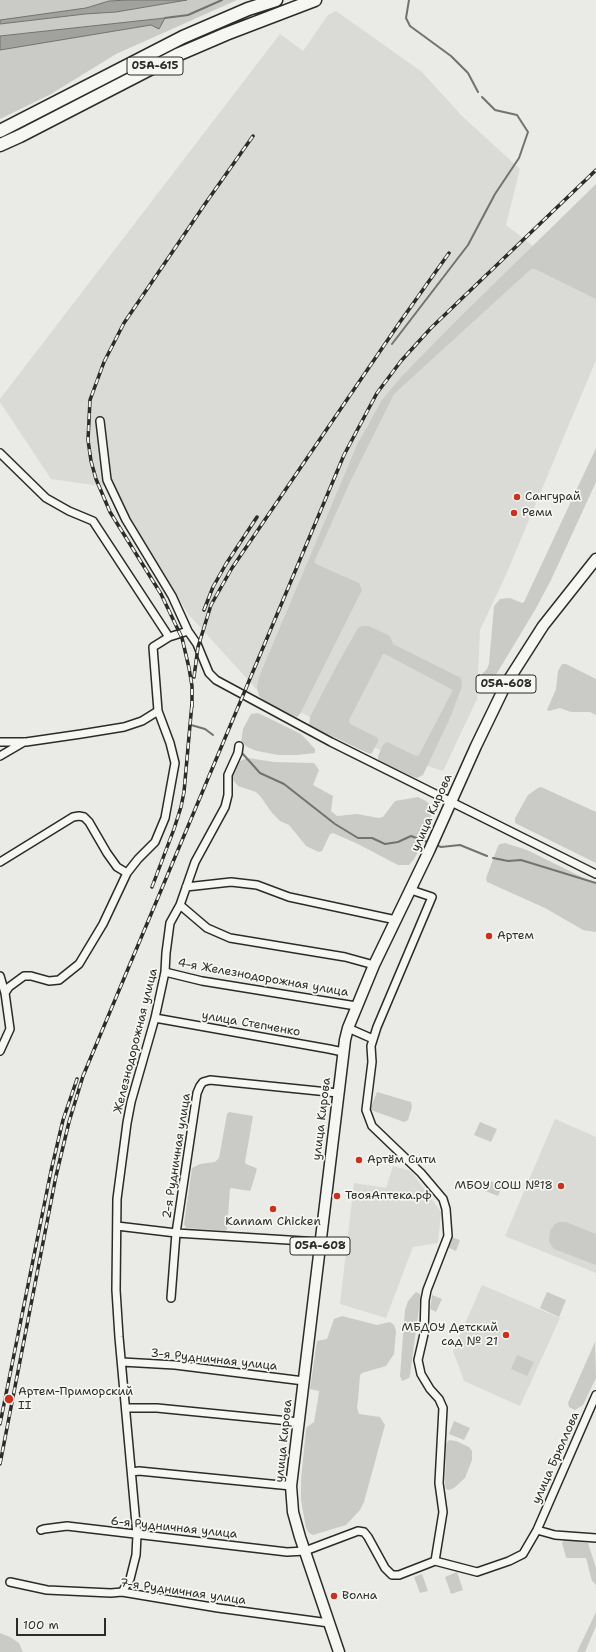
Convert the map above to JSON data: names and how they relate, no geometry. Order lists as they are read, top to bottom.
{
  "streets": {
    "highway": ["05А-615"],
    "main road": ["05А-608", "улица Кирова"],
    "street": [
      "4-я Железнодорожная улица",
      "улица Степченко",
      "Железнодорожная улица",
      "2-я Рудничная улица",
      "3-я Рудничная улица",
      "улица Брюллова",
      "6-я Рудничная улица",
      "7-я Рудничная улица"
    ]
  },
  "crossings": [
    ["улица Кирова", "4-я Железнодорожная улица"],
    ["улица Кирова", "улица Степченко"],
    ["улица Кирова", "2-я Рудничная улица"],
    ["улица Кирова", "3-я Рудничная улица"],
    ["улица Кирова", "6-я Рудничная улица"],
    ["улица Кирова", "7-я Рудничная улица"],
    ["4-я Железнодорожная улица", "Железнодорожная улица"],
    ["улица Степченко", "Железнодорожная улица"],
    ["Железнодорожная улица", "3-я Рудничная улица"],
    ["Железнодорожная улица", "6-я Рудничная улица"],
    ["Железнодорожная улица", "7-я Рудничная улица"],
    ["улица Брюллова", "6-я Рудничная улица"]
  ],
  "places": [
    "Сангурай",
    "Реми",
    "Артем",
    "Артём Сити",
    "МБОУ СОШ №18",
    "ТвояАптека.рф",
    "Kannam Chicken",
    "МБДОУ Детский сад № 21",
    "Артем-Приморский II",
    "Волна"
  ],
  "scale_bar": "100 m"
}
